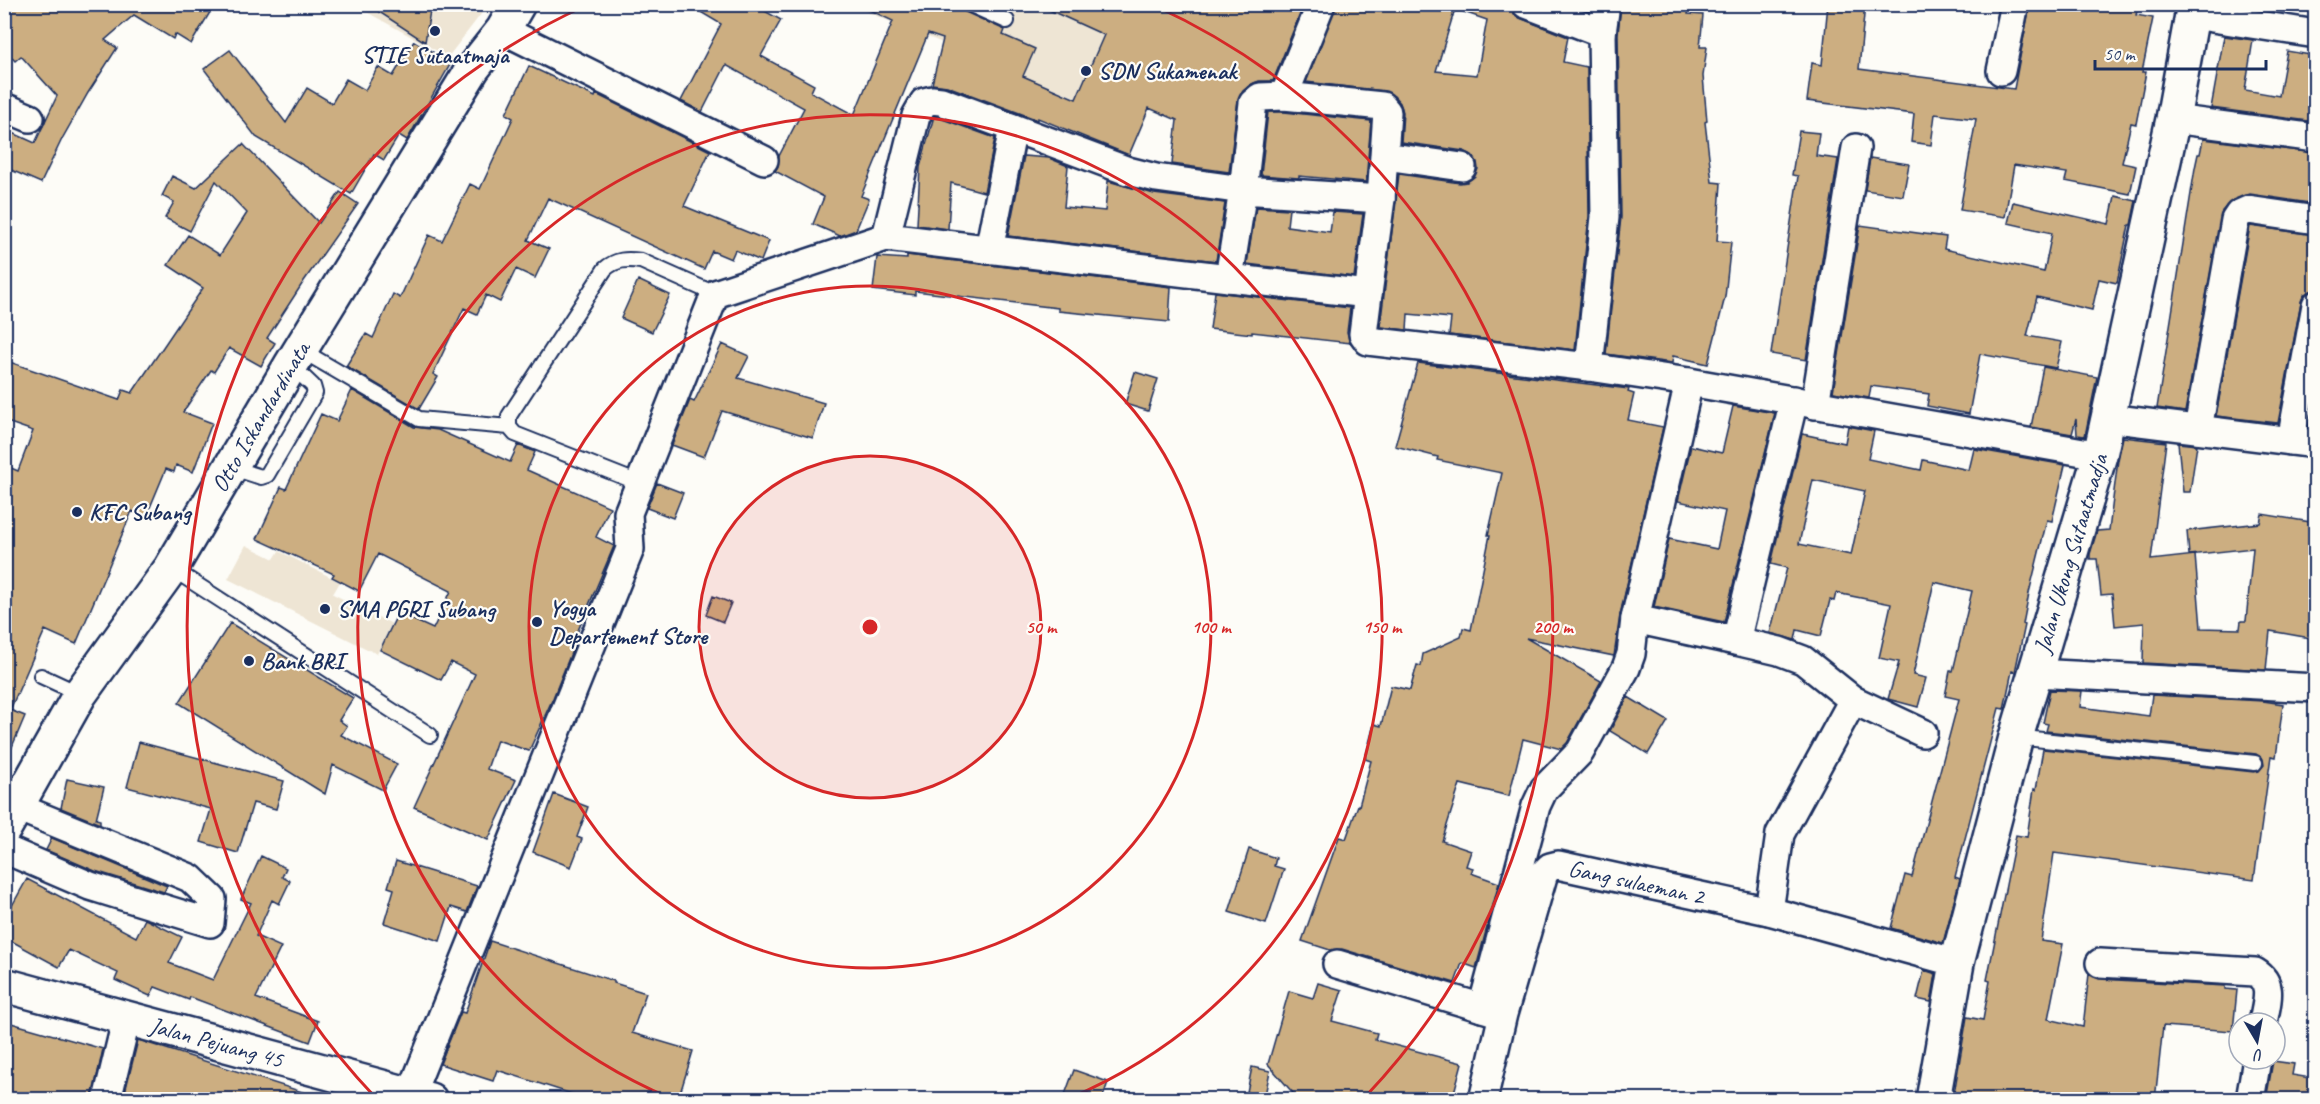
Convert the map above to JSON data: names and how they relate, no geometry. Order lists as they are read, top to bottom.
{
  "streets": {
    "main road": ["Otto Iskandardinata", "Jalan Ukong Sutaatmadja", "Jalan Pejuang 45"],
    "street": ["Gang sulaeman 2"]
  },
  "crossings": [
    ["Jalan Ukong Sutaatmadja", "Gang sulaeman 2"]
  ],
  "places": [
    "STIE Sutaatmaja",
    "SDN Sukamenak",
    "KFC Subang",
    "SMA PGRI Subang",
    "Yogya Departement Store",
    "Bank BRI"
  ],
  "scale_bar": "50 m",
  "north": "bottom",
  "rings": [
    "50 m",
    "100 m",
    "150 m",
    "200 m"
  ]
}
